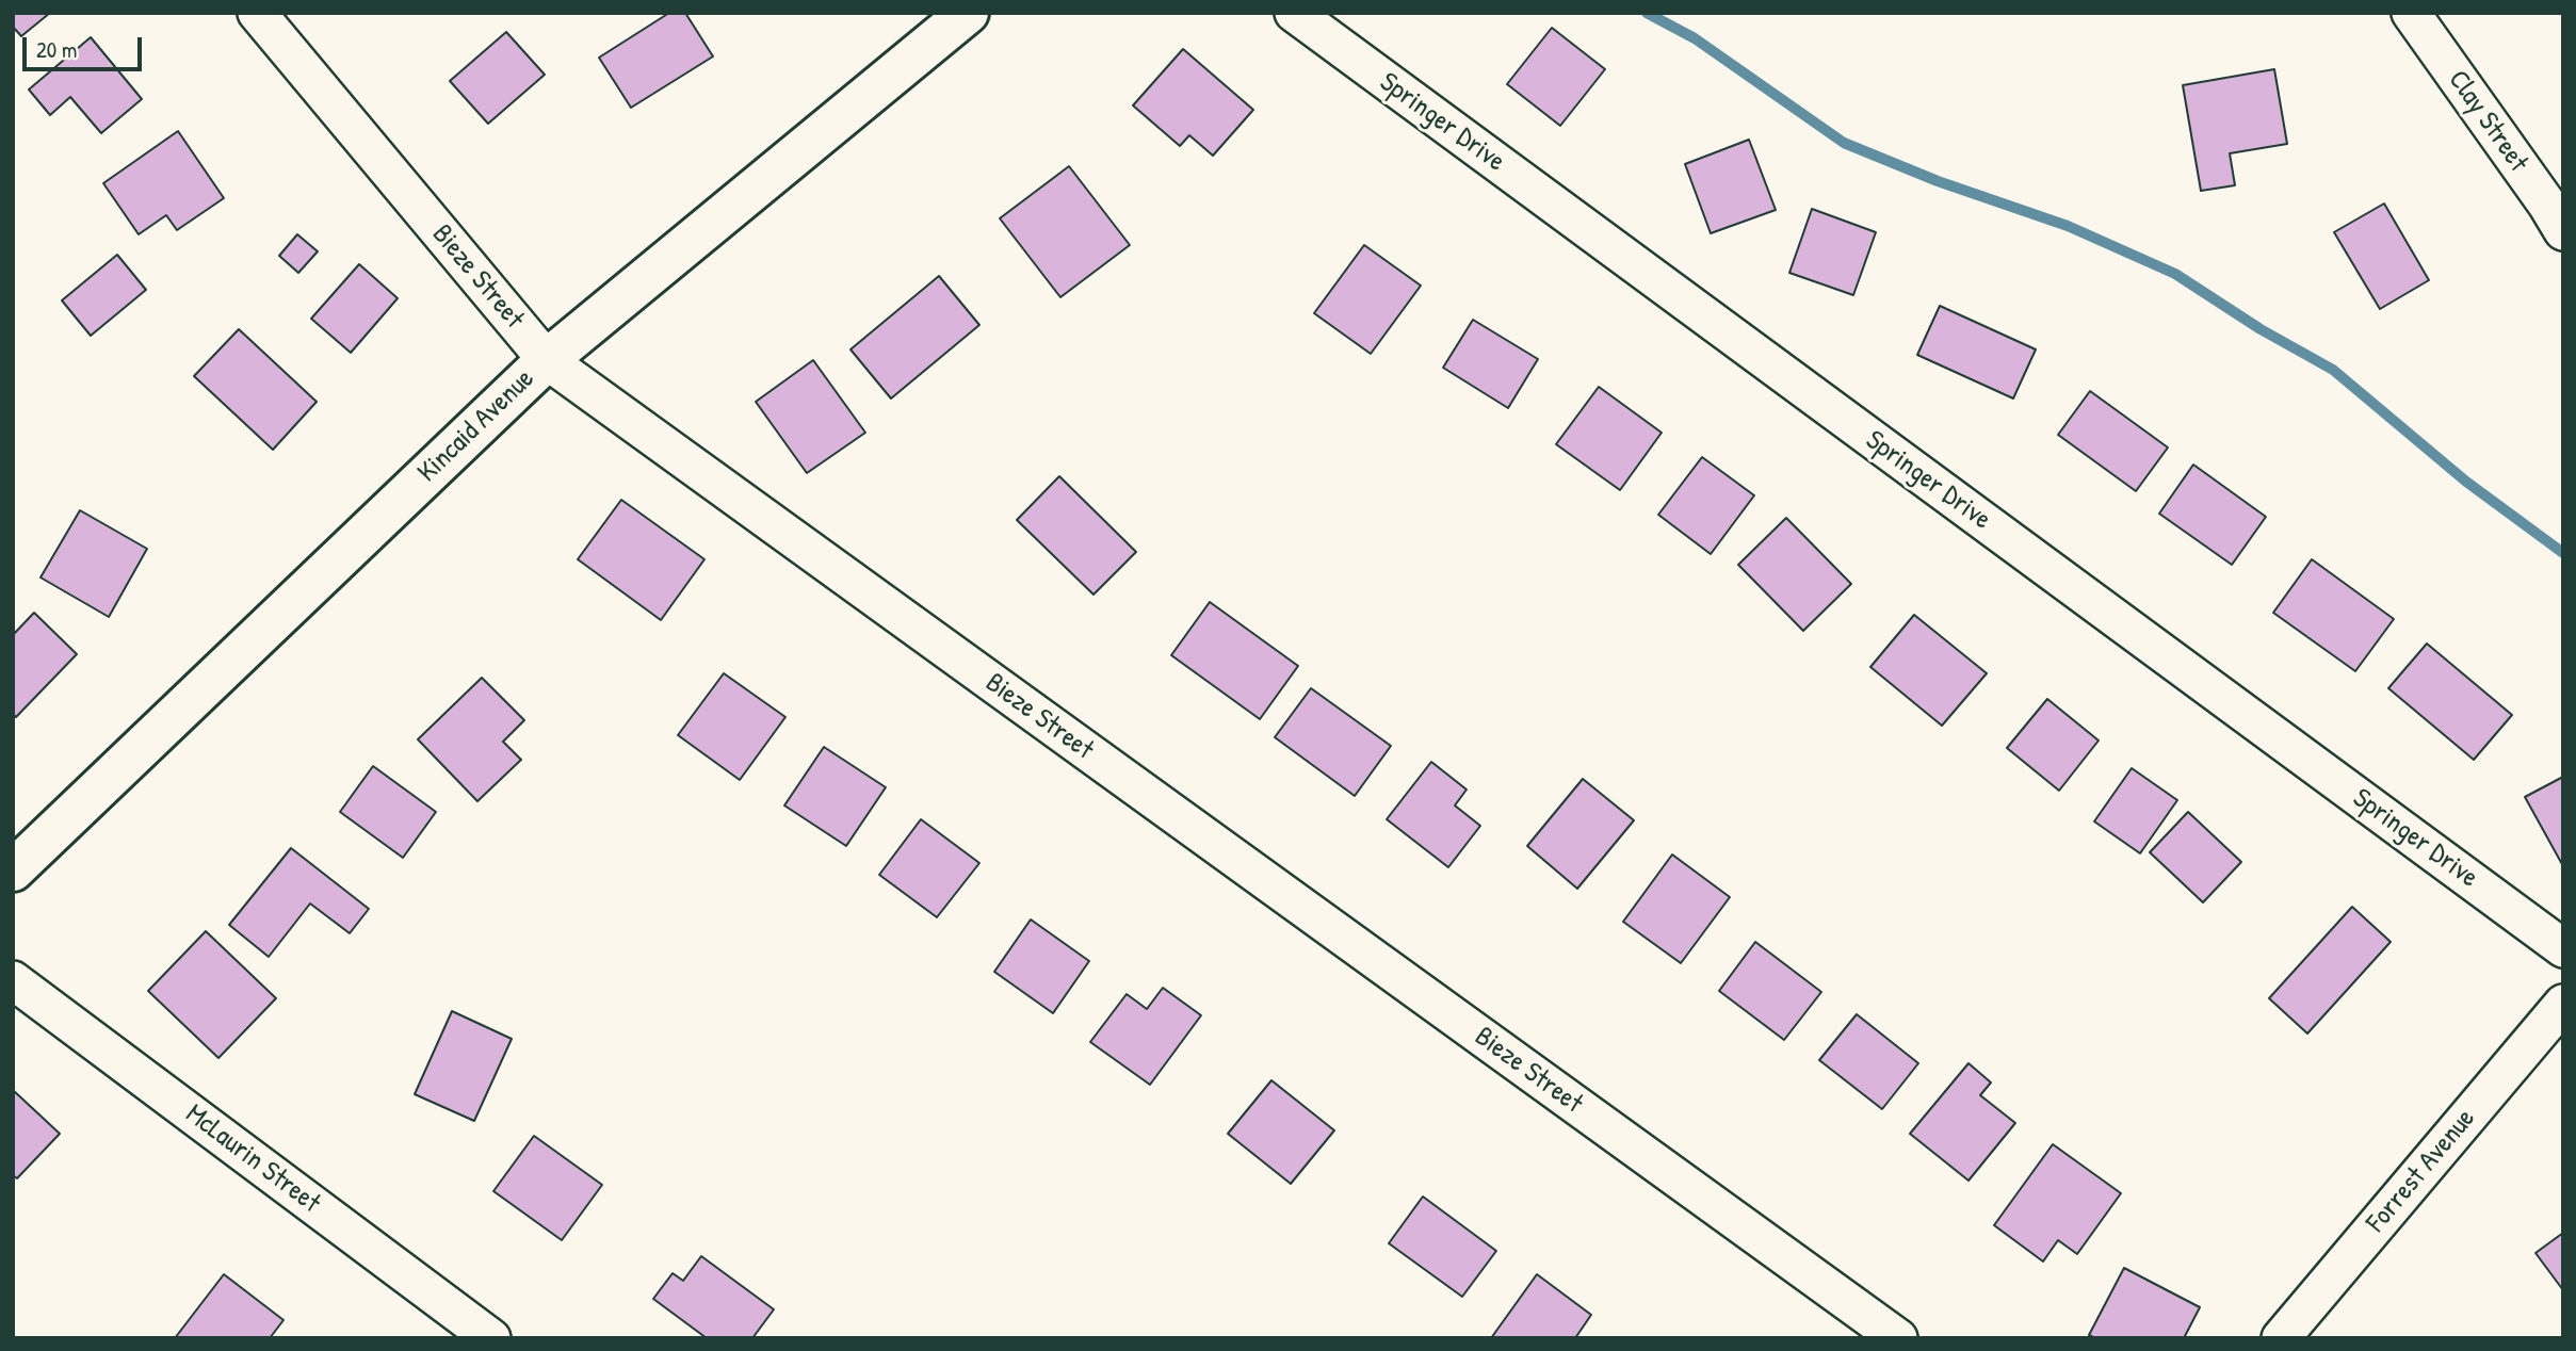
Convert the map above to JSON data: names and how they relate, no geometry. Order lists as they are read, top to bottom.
{
  "streets": {
    "street": [
      "Clay Street",
      "Springer Drive",
      "Bieze Street",
      "Kincaid Avenue",
      "McLaurin Street",
      "Forrest Avenue"
    ]
  },
  "crossings": [
    ["Bieze Street", "Kincaid Avenue"]
  ],
  "scale_bar": "20 m"
}
